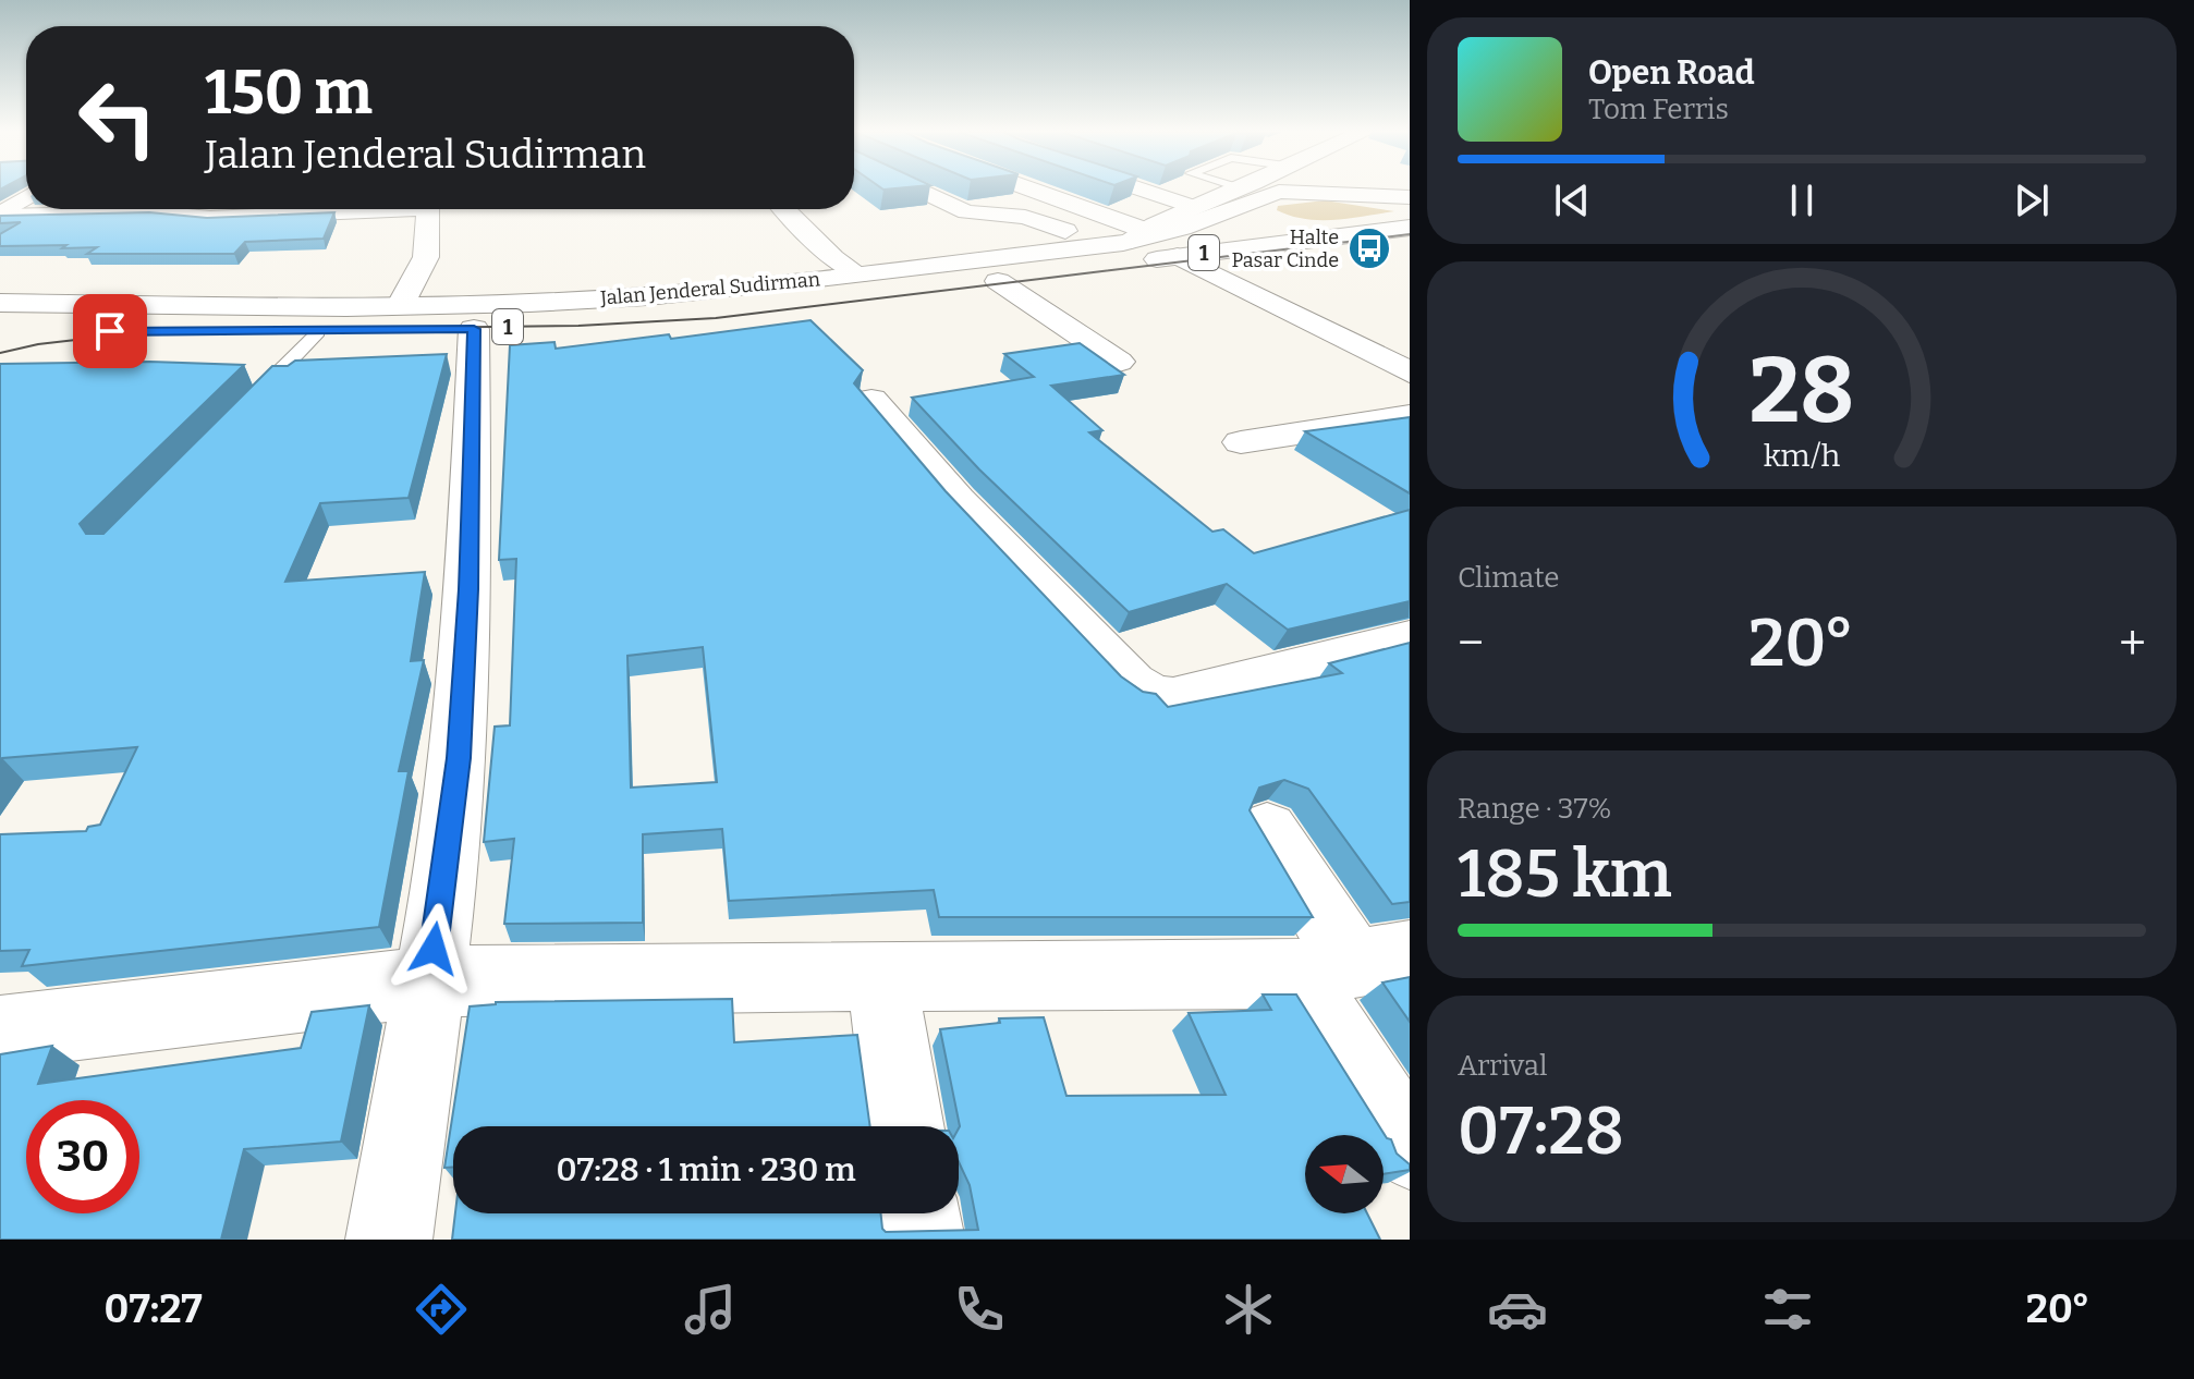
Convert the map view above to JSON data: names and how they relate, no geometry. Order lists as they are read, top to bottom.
{
  "streets": {
    "main road": ["1", "Jalan Jenderal Sudirman"]
  },
  "places": {
    "bus stop": ["Halte Pasar Cinde"]
  },
  "north": "left",
  "page": {
    "turn": ["150 m", "Jalan Jenderal Sudirman"],
    "song": ["Open Road", "Tom Ferris"],
    "tile": [
      "Climate",
      ["Range · 37%", "185 km"],
      ["Arrival", "07:28"]
    ],
    "heat": ["−", "20°", "+"],
    "limit": "30",
    "trip": "07:28 · 1 min · 230 m",
    "tabs": ["07:27", "20°"],
    "gauge": ["28", "km/h"]
  }
}
